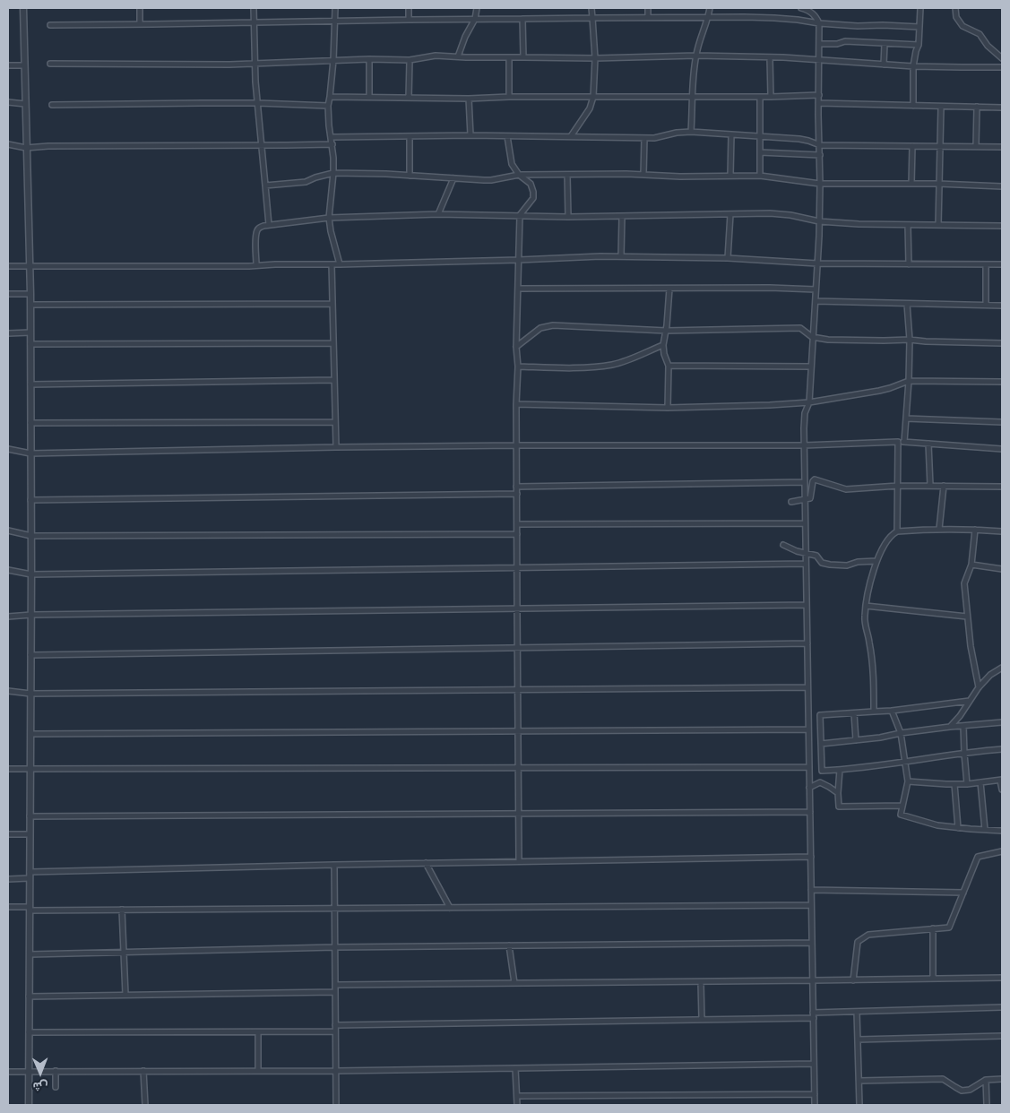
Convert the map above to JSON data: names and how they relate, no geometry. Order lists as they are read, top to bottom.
{
  "north": "bottom"
}
